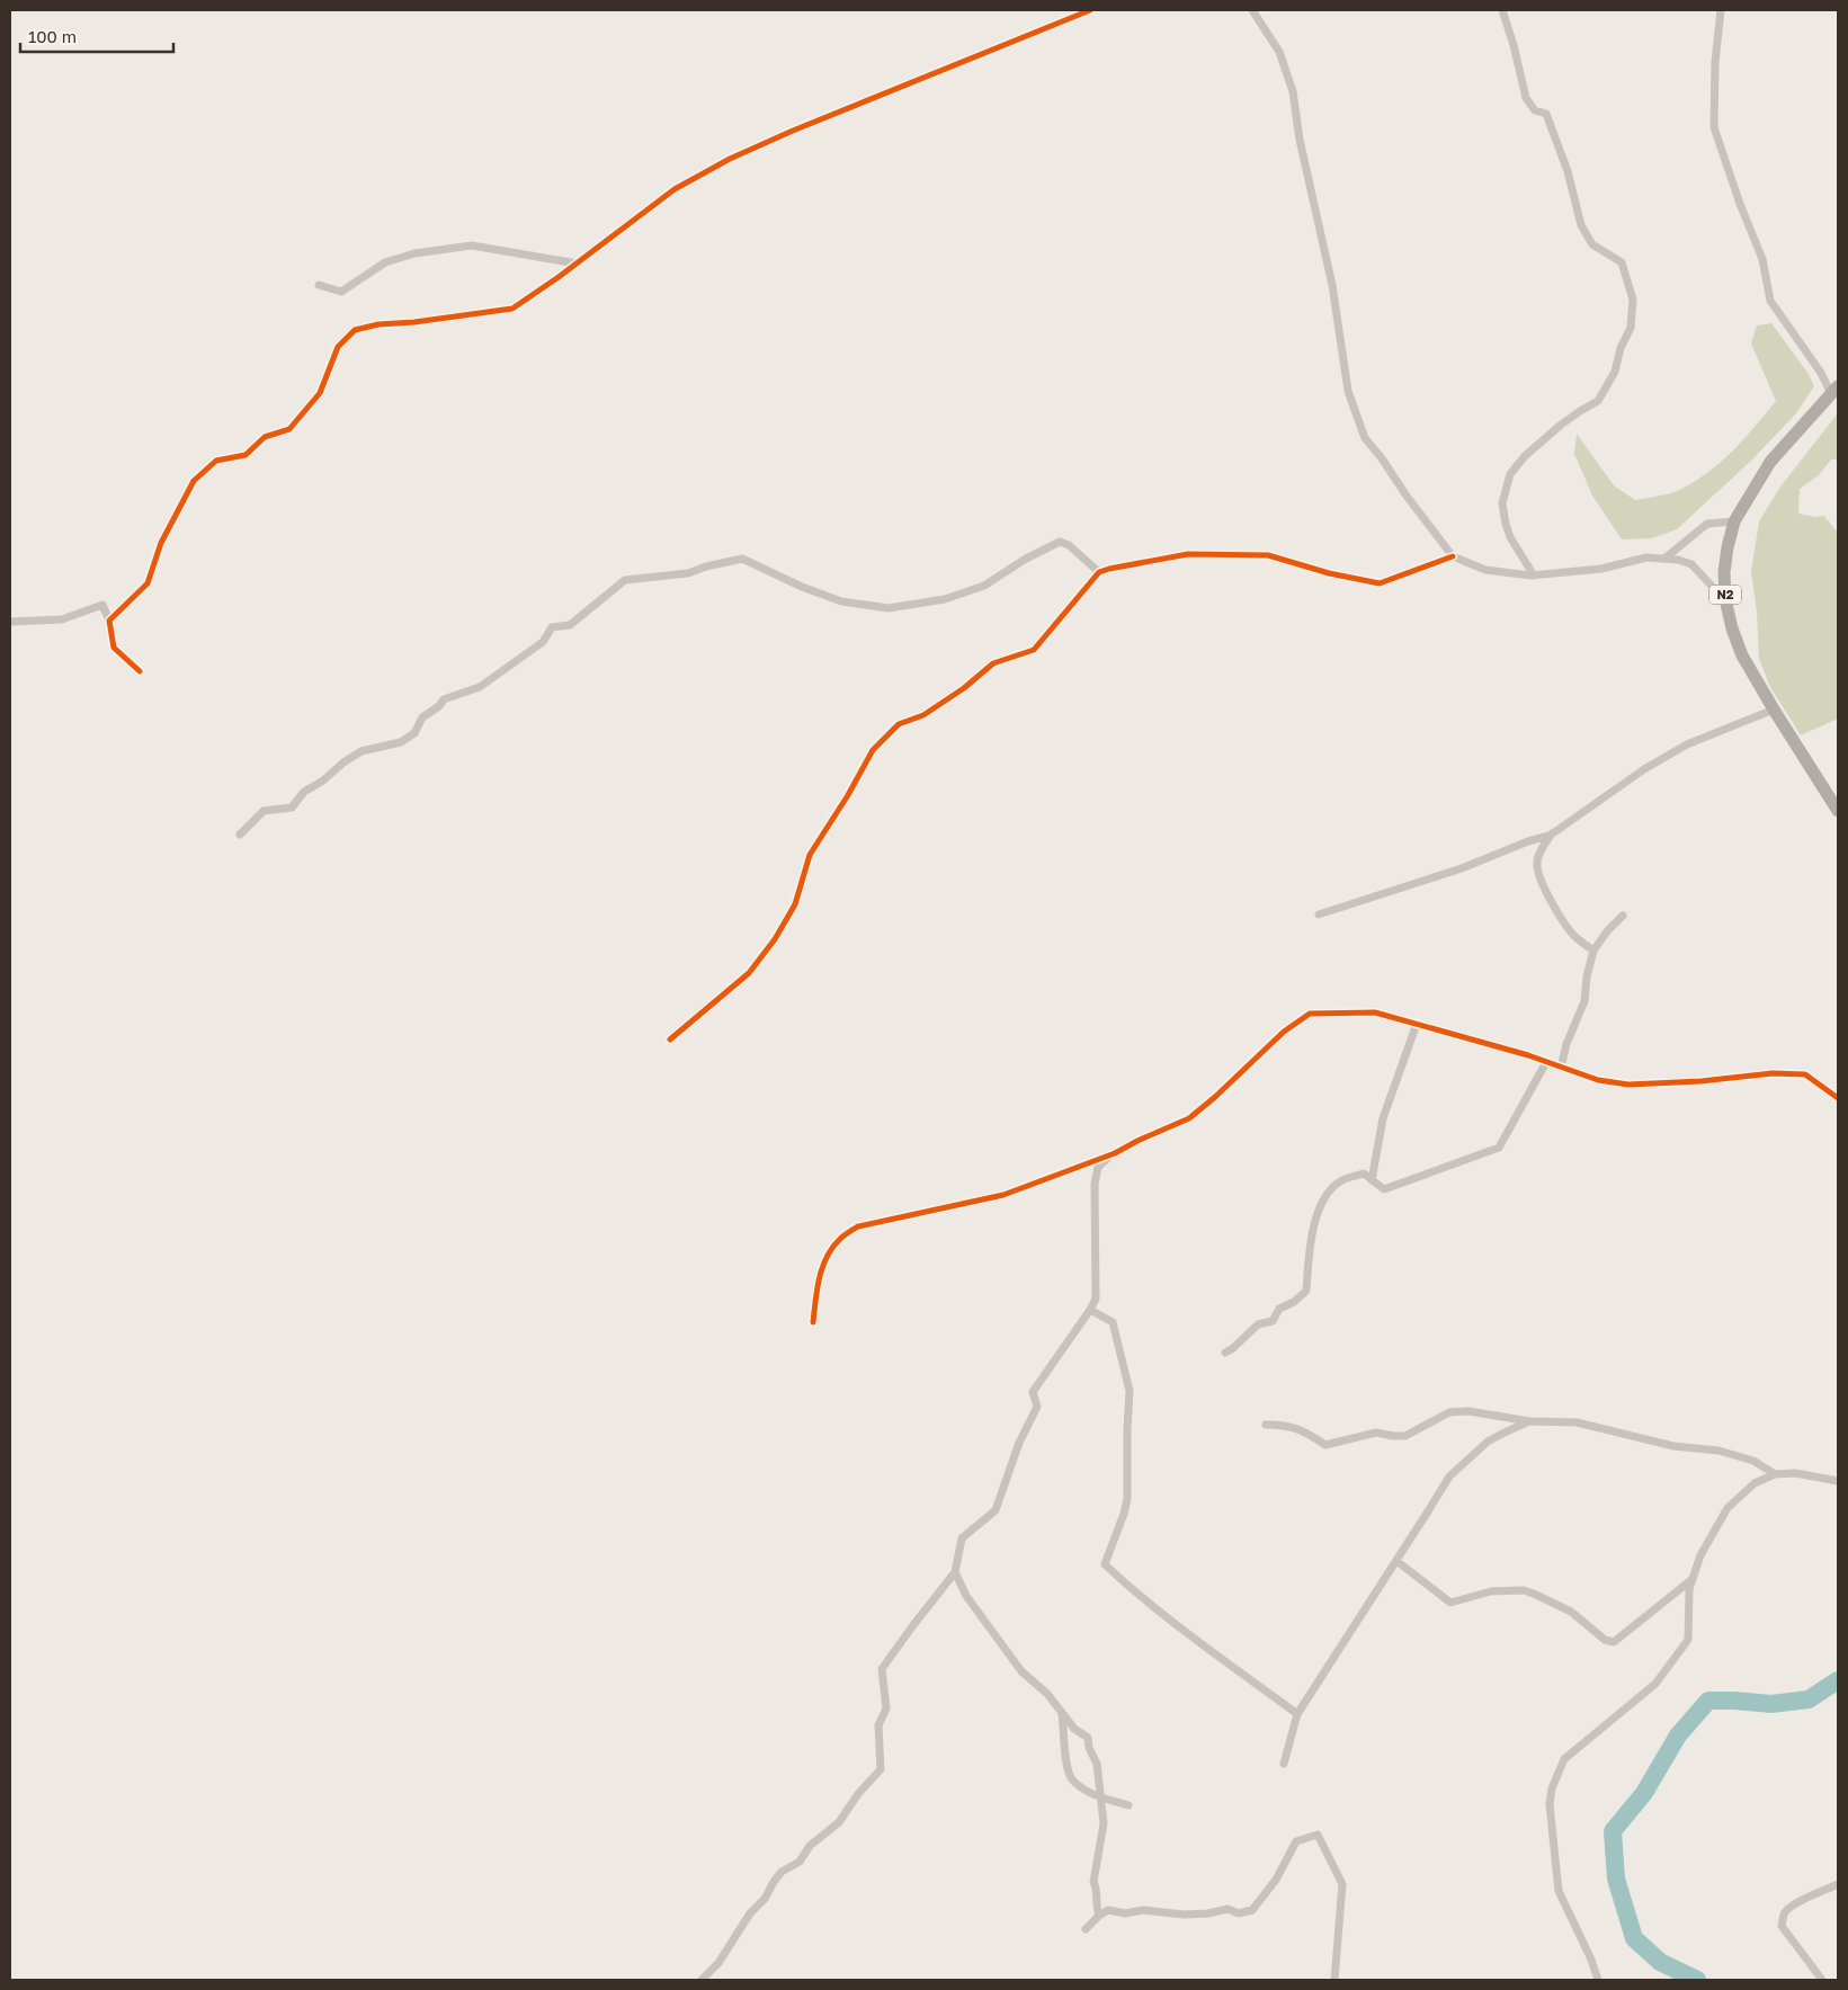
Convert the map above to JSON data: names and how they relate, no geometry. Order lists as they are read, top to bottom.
{
  "streets": {
    "highway": ["N2"]
  },
  "scale_bar": "100 m"
}
